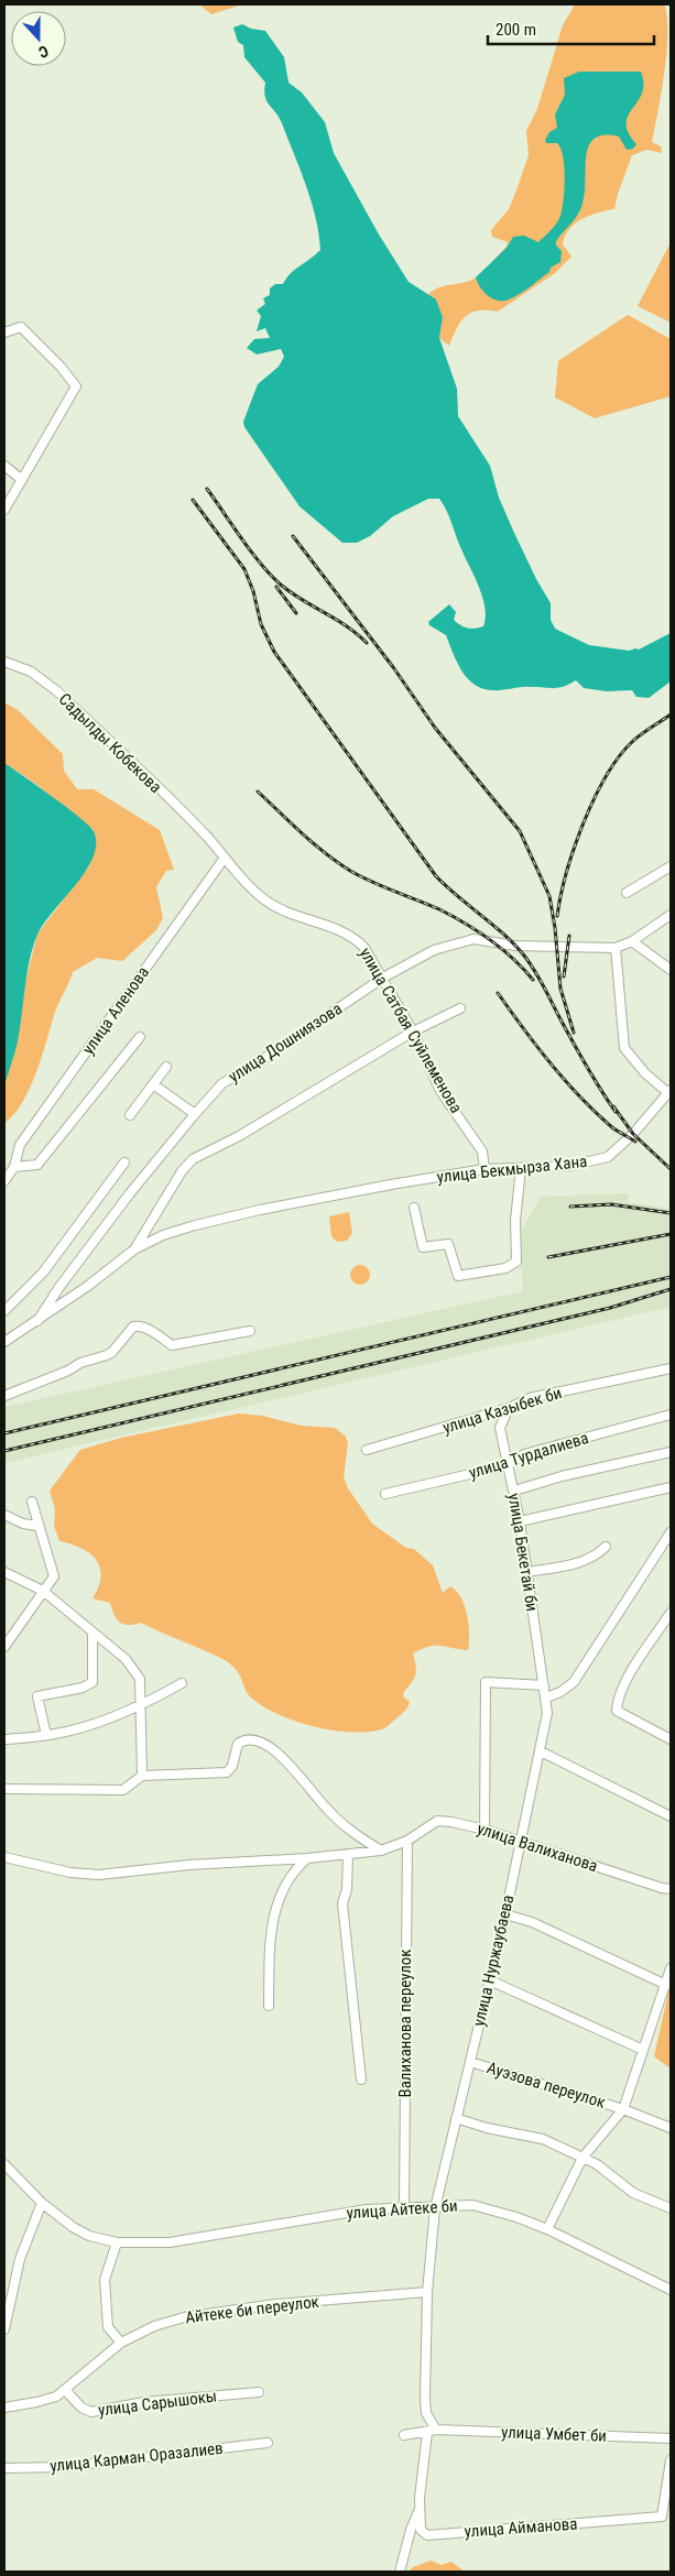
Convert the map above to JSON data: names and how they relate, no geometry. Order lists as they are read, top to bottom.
{
  "streets": {
    "street": [
      "Садылды Кобекова",
      "улица Аленова",
      "улица Сатбая Суйлеменова",
      "улица Дошниязова",
      "улица Бекмырза Хана",
      "улица Казыбек би",
      "улица Турдалиева",
      "улица Бекетай би",
      "улица Валиханова",
      "улица Нуржаубаева",
      "Валиханова переулок",
      "Ауэзова переулок",
      "улица Айтеке би",
      "Айтеке би переулок",
      "улица Сарышокы",
      "улица Умбет би",
      "улица Карман Оразалиев",
      "улица Айманова"
    ]
  },
  "crossings": [
    ["Садылды Кобекова", "улица Сатбая Суйлеменова"],
    ["улица Аленова", "улица Сатбая Суйлеменова"],
    ["улица Сатбая Суйлеменова", "улица Дошниязова"],
    ["улица Сатбая Суйлеменова", "улица Бекмырза Хана"],
    ["улица Казыбек би", "улица Бекетай би"],
    ["улица Турдалиева", "улица Бекетай би"],
    ["улица Бекетай би", "улица Нуржаубаева"],
    ["улица Валиханова", "улица Нуржаубаева"],
    ["улица Валиханова", "Валиханова переулок"],
    ["улица Нуржаубаева", "Ауэзова переулок"],
    ["улица Нуржаубаева", "улица Айтеке би"],
    ["улица Нуржаубаева", "Айтеке би переулок"],
    ["улица Нуржаубаева", "улица Умбет би"],
    ["улица Нуржаубаева", "улица Айманова"],
    ["Валиханова переулок", "улица Айтеке би"],
    ["Айтеке би переулок", "улица Сарышокы"],
    ["улица Умбет би", "улица Айманова"]
  ],
  "scale_bar": "200 m",
  "north": "bottom"
}
